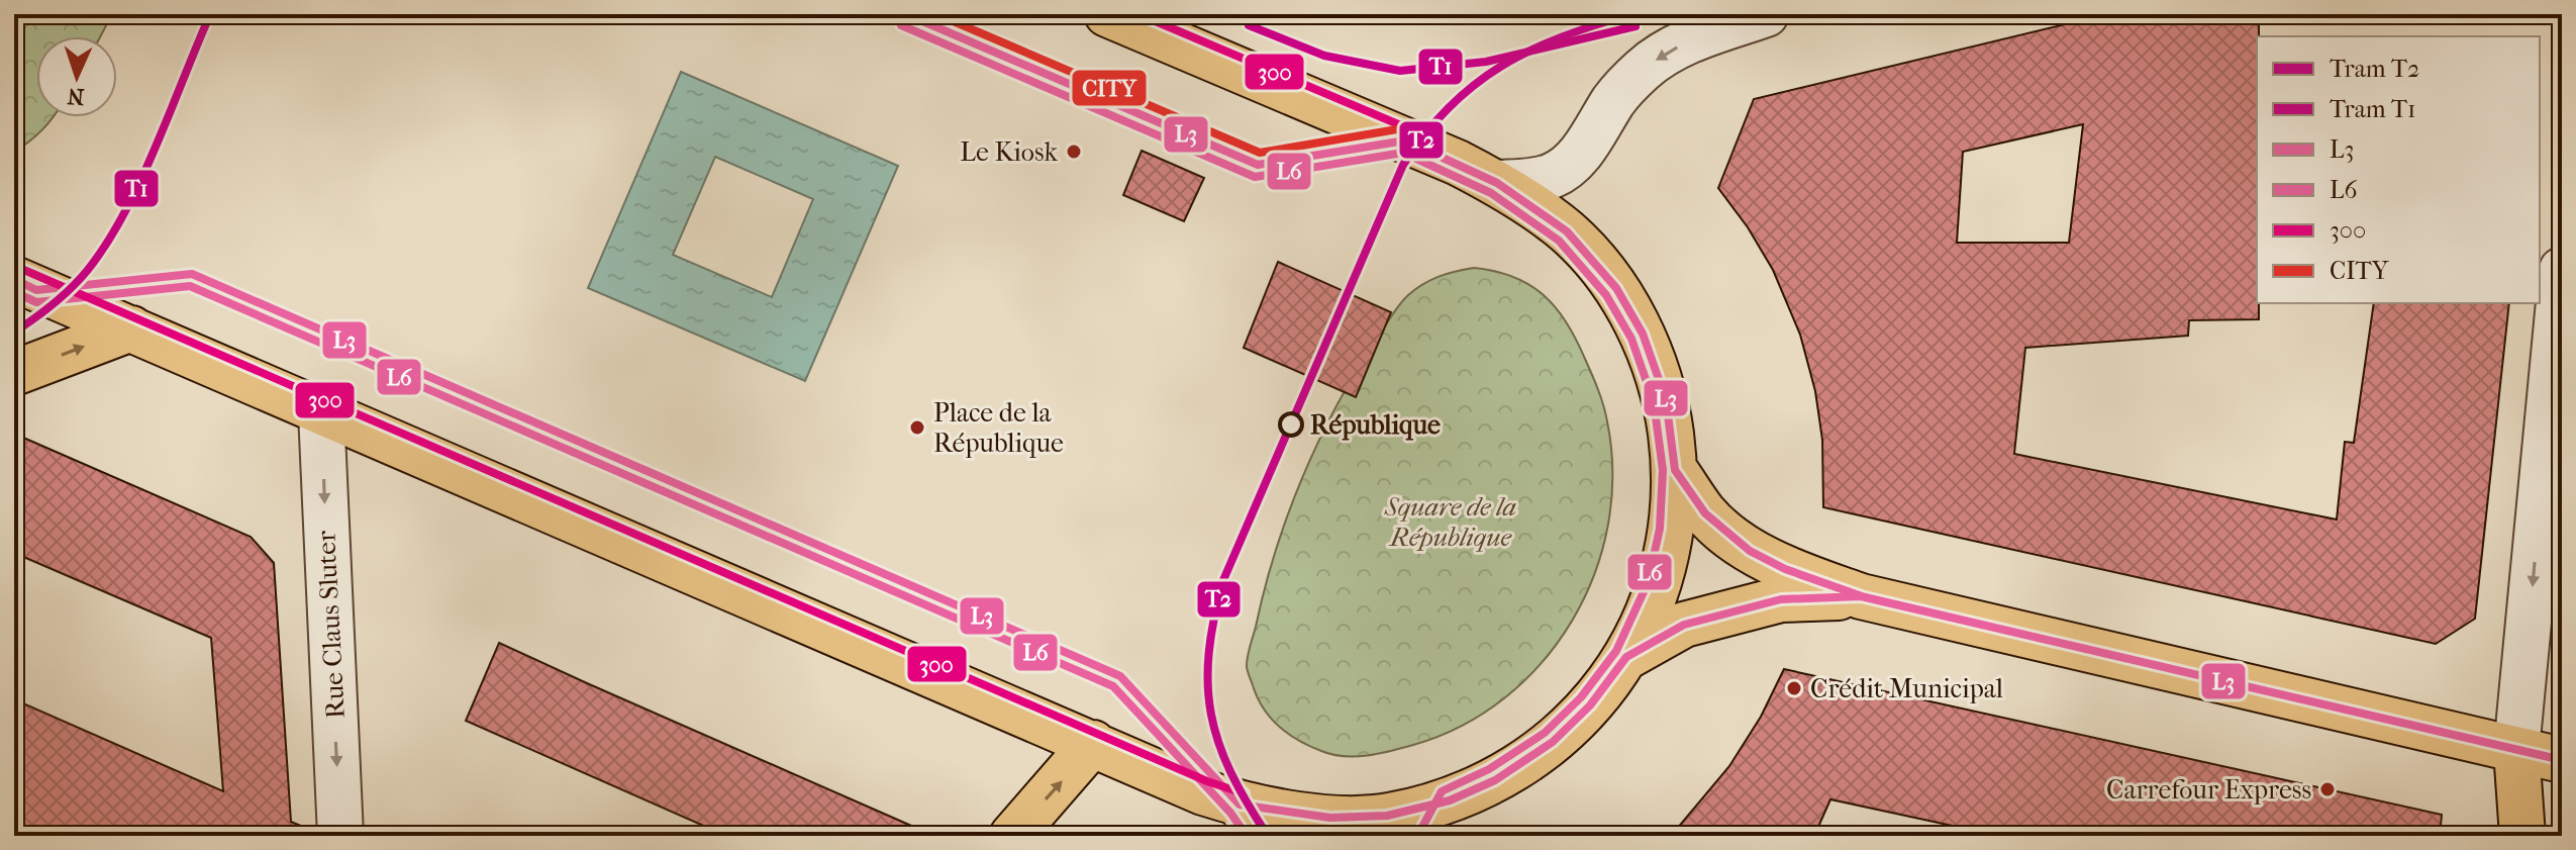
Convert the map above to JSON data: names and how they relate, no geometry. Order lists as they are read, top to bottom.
{
  "streets": {
    "street": ["Rue Claus Sluter"]
  },
  "one_way": ["Rue Claus Sluter"],
  "parks": ["Square de la République"],
  "places": [
    "Le Kiosk",
    "République",
    "Place de la République",
    "Crédit Municipal",
    "Carrefour Express"
  ],
  "lines": [
    "tram line T2",
    "transit line L3",
    "transit line 300",
    "transit line CITY",
    "tram line T1",
    "transit line L6"
  ],
  "legend": [
    "Tram T2",
    "Tram T1",
    "L3",
    "L6",
    "300",
    "CITY"
  ],
  "north": "bottom"
}
